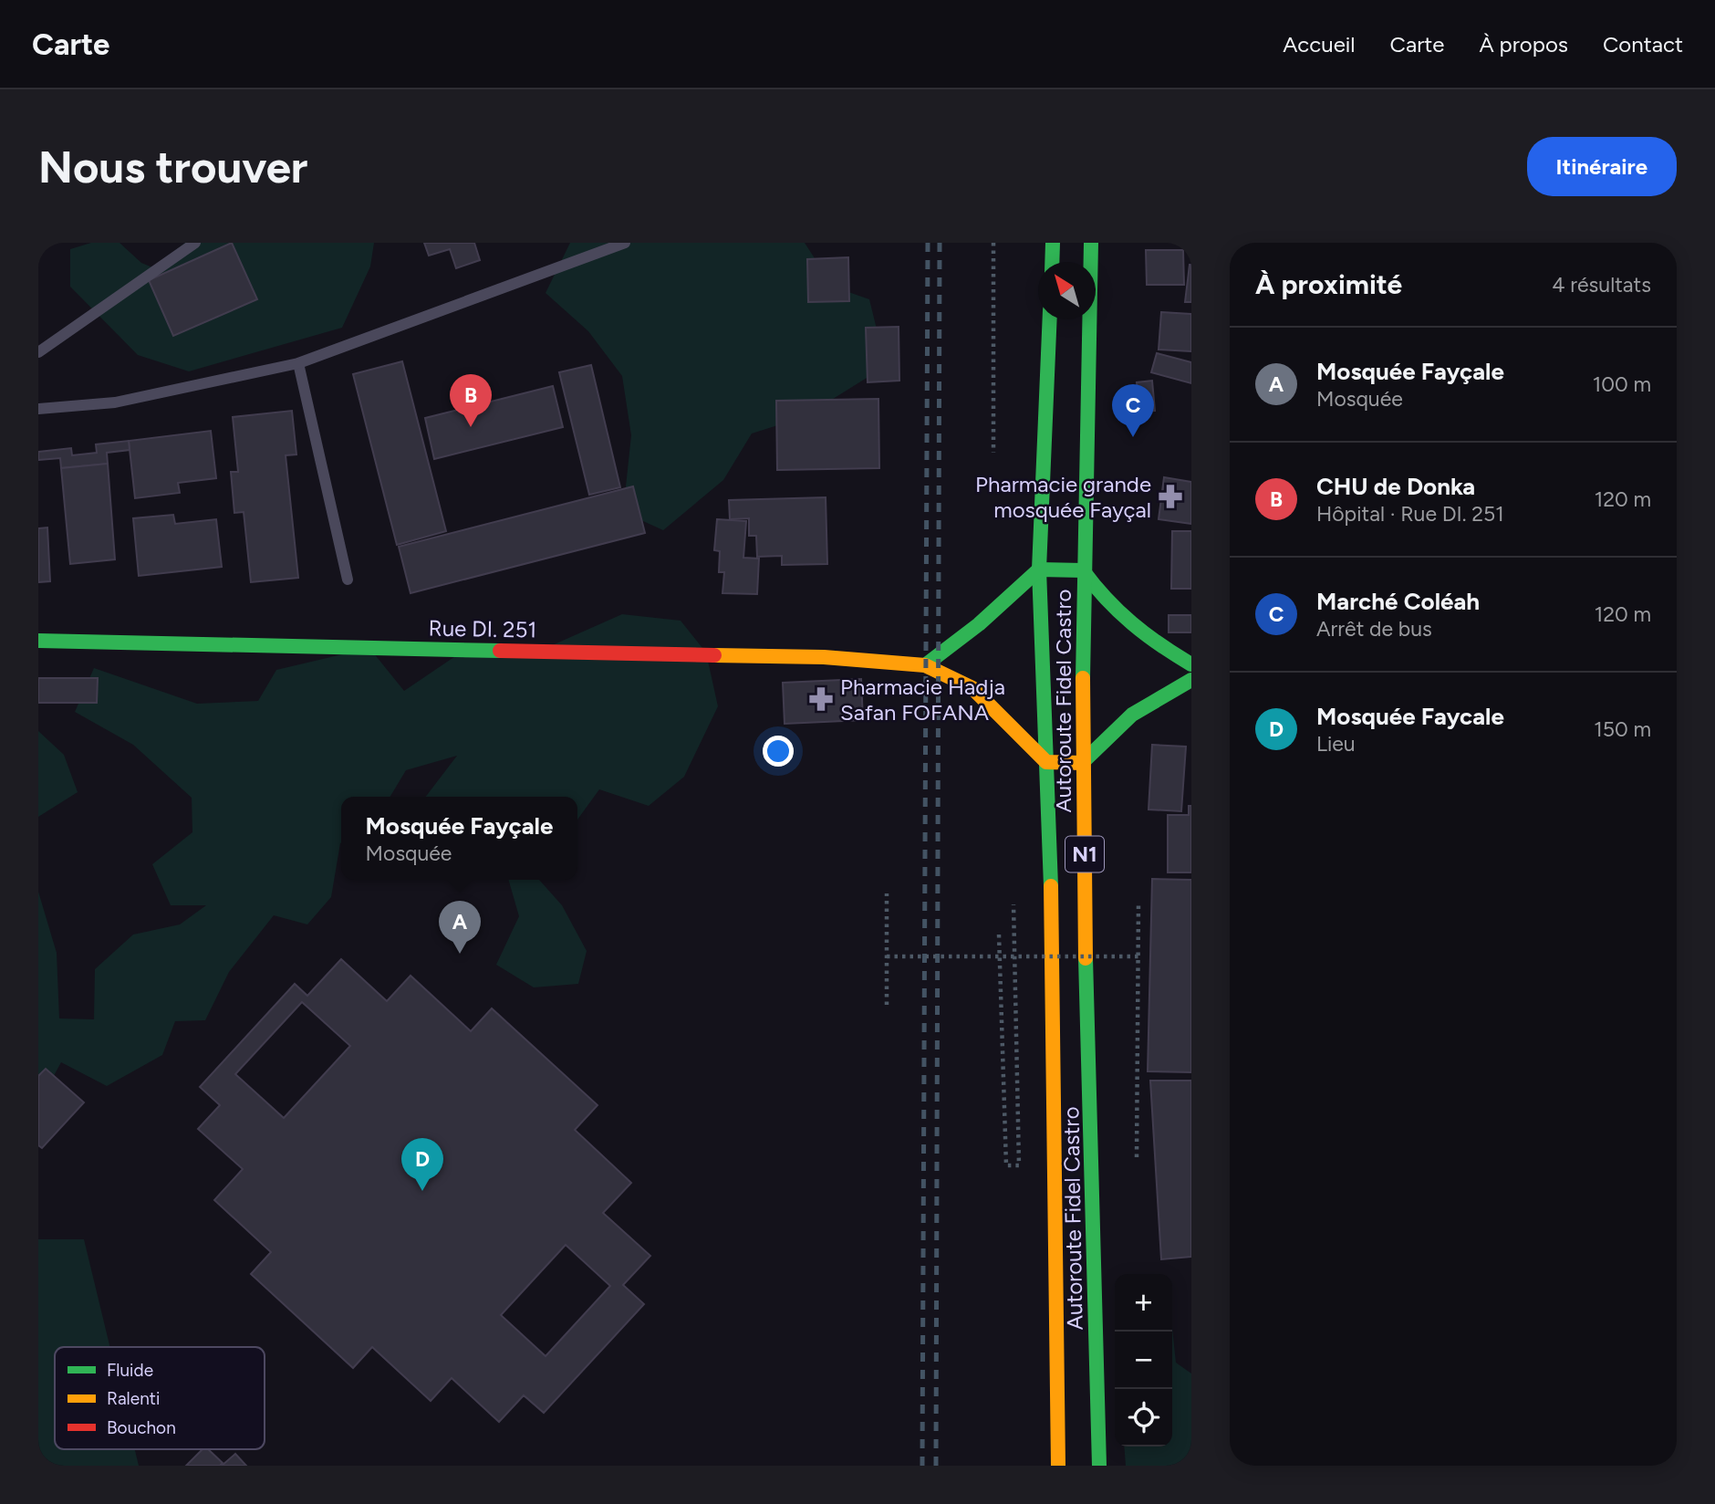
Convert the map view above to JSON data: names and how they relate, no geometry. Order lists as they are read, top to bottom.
{
  "streets": {
    "main road": ["Rue DI. 251", "Autoroute Fidel Castro", "N1"]
  },
  "places": {
    "pharmacy": ["Pharmacie grande mosquée Fayçal", "Pharmacie Hadja Safan FOFANA"]
  },
  "legend": ["Fluide", "Ralenti", "Bouchon"],
  "north": "top left",
  "page": {
    "header": "Carte",
    "nav": [
      "Accueil",
      "Carte",
      "À propos",
      "Contact"
    ],
    "buttons": "Itinéraire",
    "title": "Nous trouver",
    "heading": ["À proximité", "4 résultats"],
    "list": [
      {
        "mark": "A",
        "name": "Mosquée Fayçale",
        "note": "Mosquée",
        "value": "100 m"
      },
      {
        "mark": "B",
        "name": "CHU de Donka",
        "note": "Hôpital · Rue DI. 251",
        "value": "120 m"
      },
      {
        "mark": "C",
        "name": "Marché Coléah",
        "note": "Arrêt de bus",
        "value": "120 m"
      },
      {
        "mark": "D",
        "name": "Mosquée Faycale",
        "note": "Lieu",
        "value": "150 m"
      }
    ],
    "pins": [
      "B",
      "C",
      "A",
      "D"
    ],
    "popup": ["Mosquée Fayçale", "Mosquée"],
    "map_buttons": ["+", "−"]
  }
}
